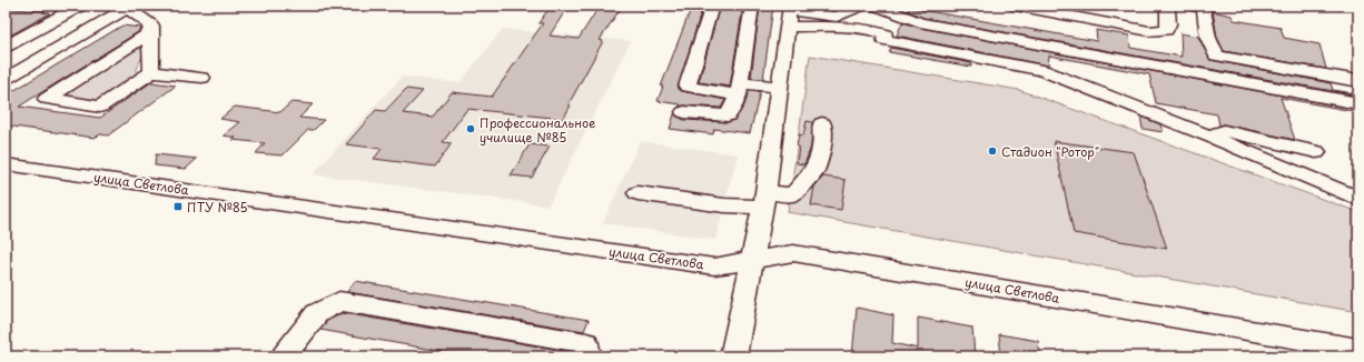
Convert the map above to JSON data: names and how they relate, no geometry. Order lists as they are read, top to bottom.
{
  "streets": {
    "street": ["улица Светлова"]
  },
  "places": {
    "other": ["Профессиональное училище №85", "Стадион \"Ротор\""],
    "transit": ["ПТУ №85"]
  }
}
